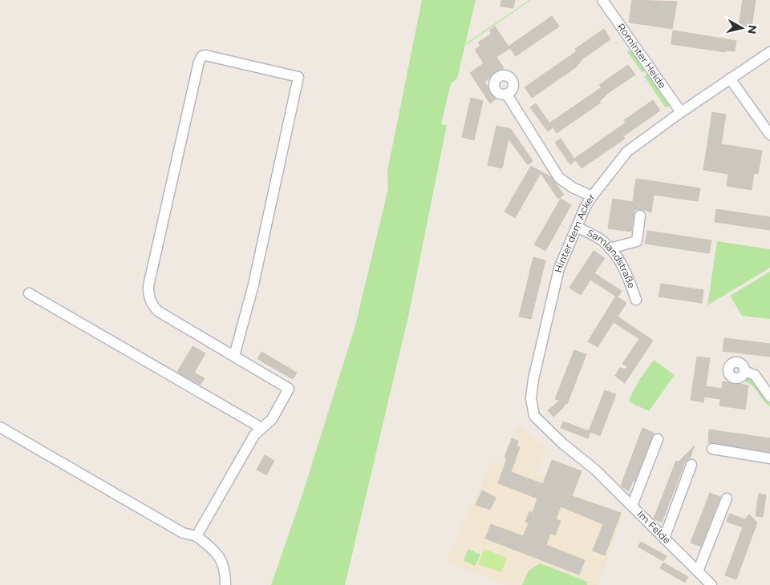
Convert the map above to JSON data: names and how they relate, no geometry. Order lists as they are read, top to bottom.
{
  "streets": {
    "street": [
      "Rominter Heide",
      "Hinter dem Acker",
      "Samlandstraße",
      "Im Felde"
    ]
  },
  "crossings": [
    ["Rominter Heide", "Hinter dem Acker"],
    ["Hinter dem Acker", "Samlandstraße"],
    ["Hinter dem Acker", "Im Felde"]
  ],
  "north": "right"
}
